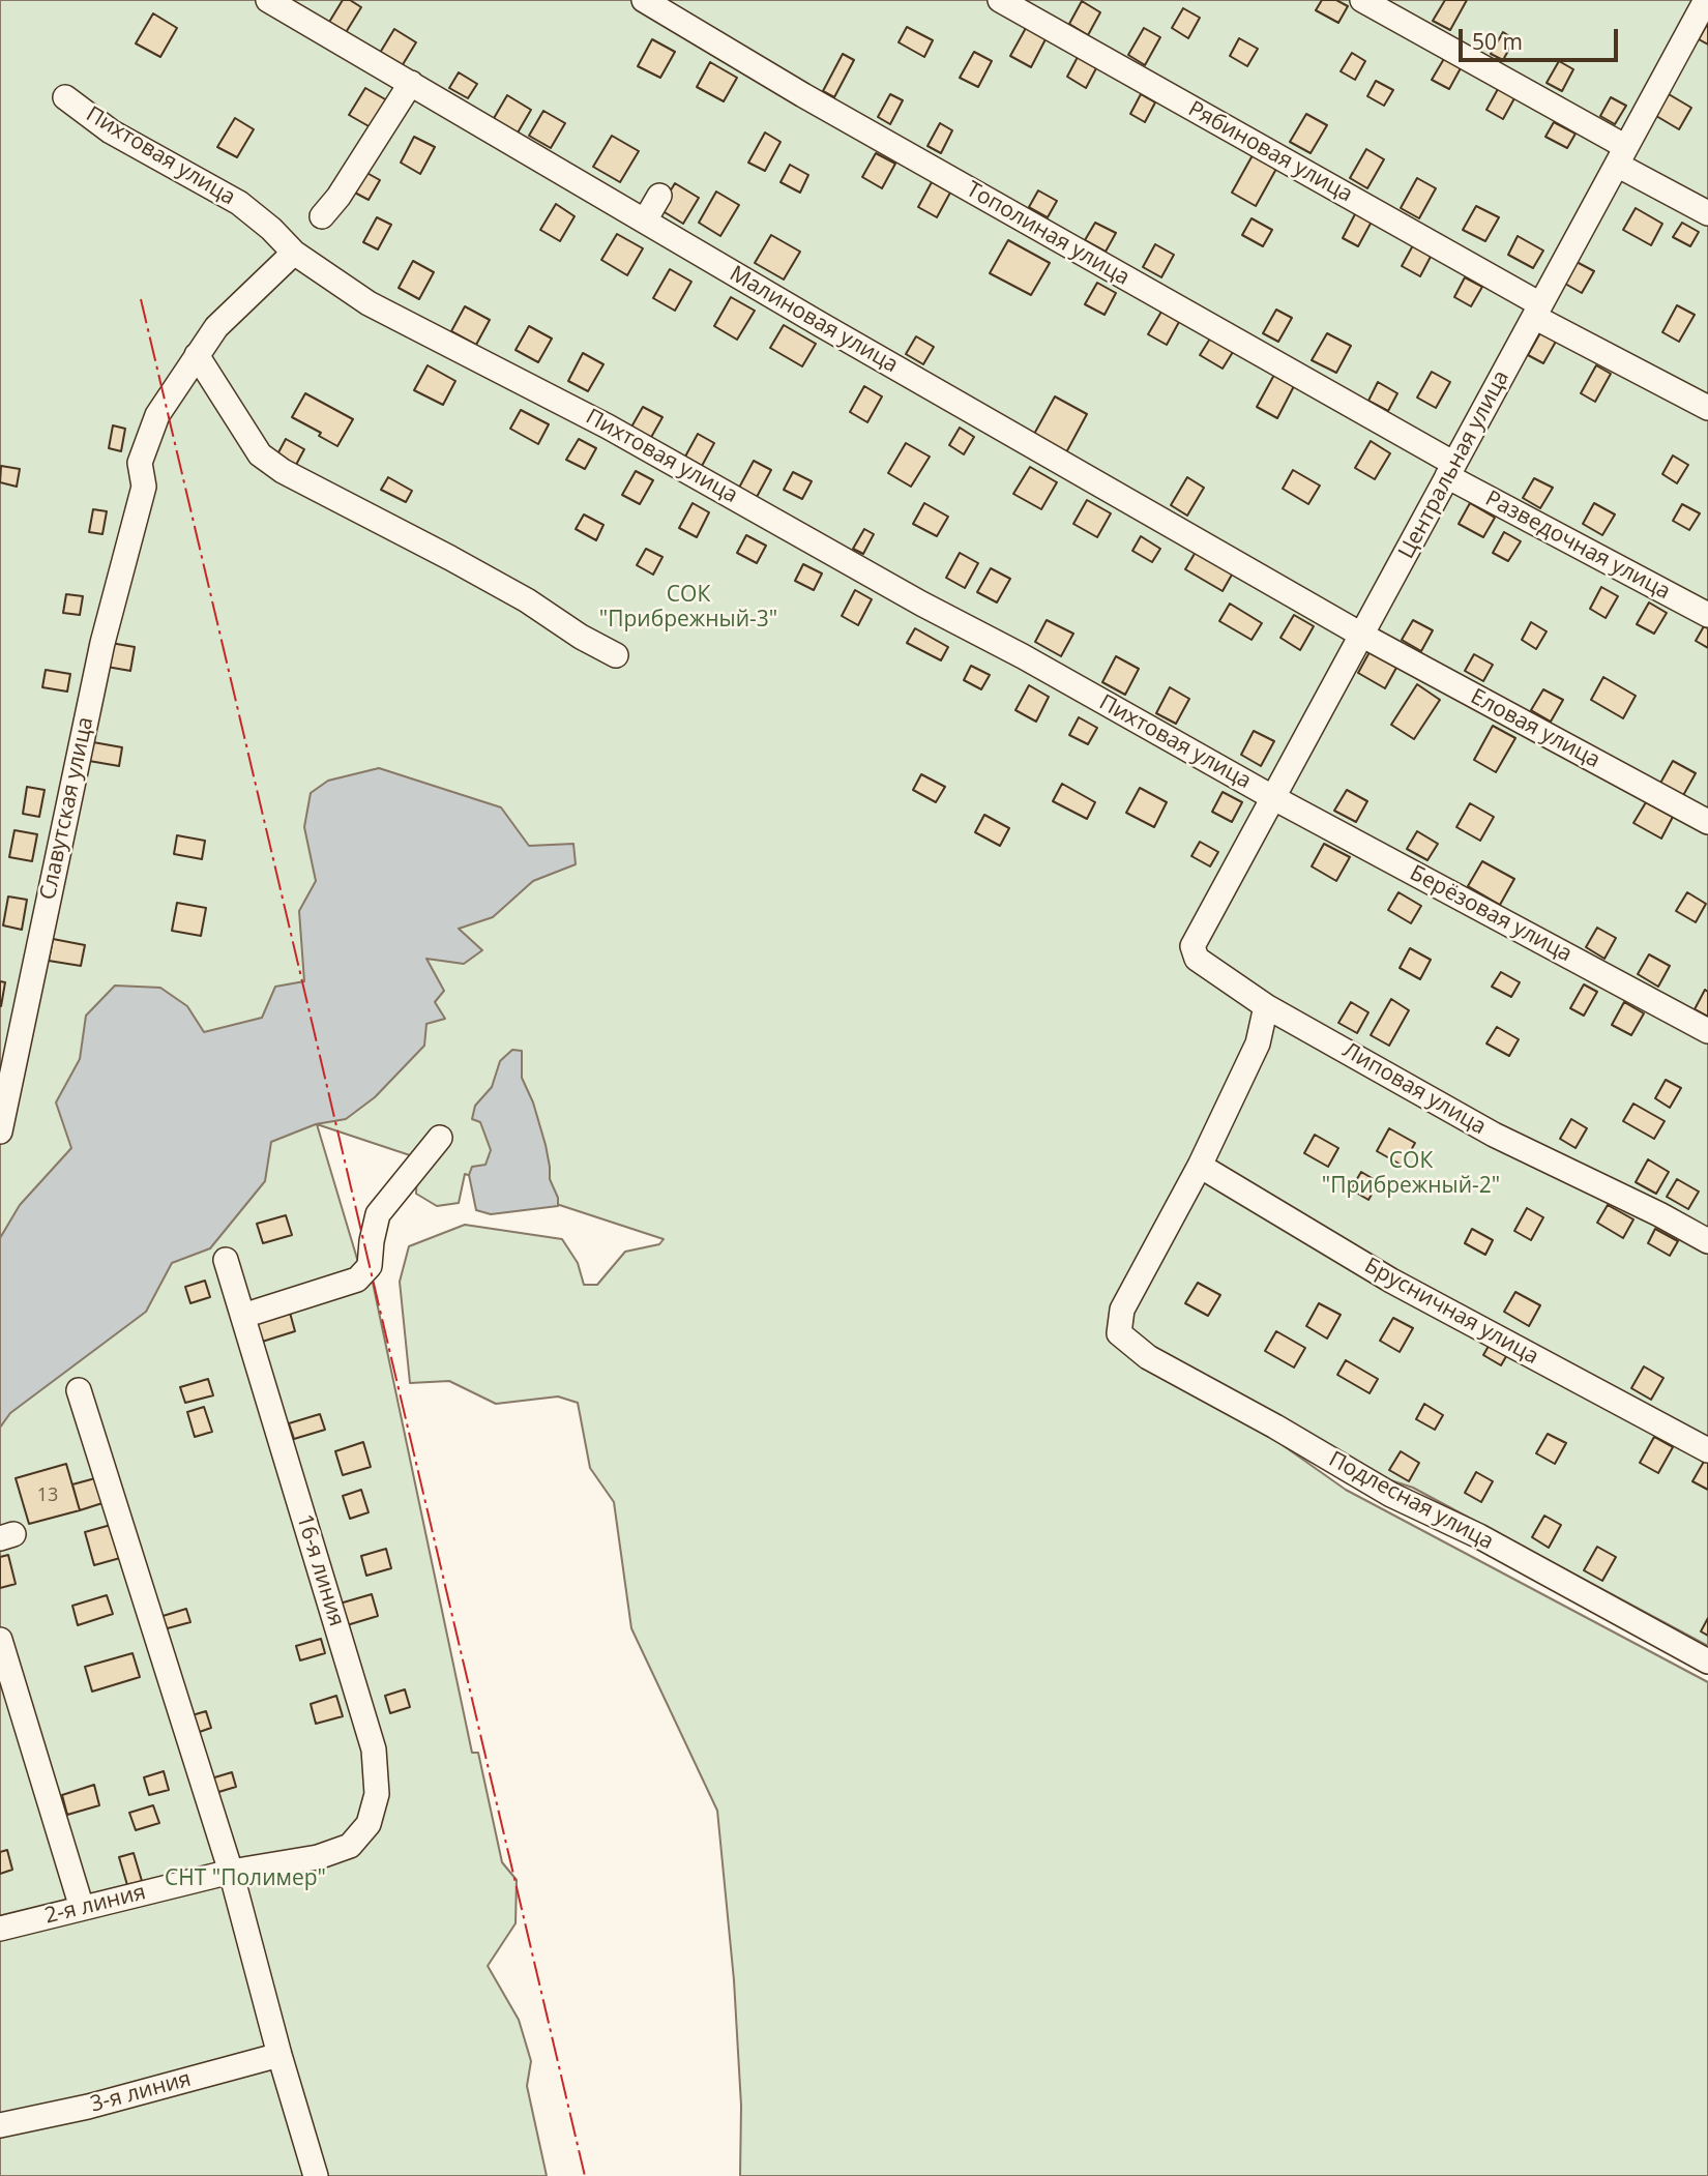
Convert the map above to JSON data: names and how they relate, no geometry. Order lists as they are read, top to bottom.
{
  "streets": {
    "street": [
      "Рябиновая улица",
      "Пихтовая улица",
      "Тополиная улица",
      "Малиновая улица",
      "Центральная улица",
      "Разведочная улица",
      "Еловая улица",
      "Славутская улица",
      "Берёзовая улица",
      "Липовая улица",
      "Брусничная улица",
      "Подлесная улица",
      "16-я линия",
      "2-я линия",
      "3-я линия"
    ]
  },
  "crossings": [
    ["Рябиновая улица", "Центральная улица"],
    ["Пихтовая улица", "Центральная улица"],
    ["Пихтовая улица", "Славутская улица"],
    ["Пихтовая улица", "Берёзовая улица"],
    ["Тополиная улица", "Центральная улица"],
    ["Тополиная улица", "Разведочная улица"],
    ["Малиновая улица", "Центральная улица"],
    ["Малиновая улица", "Еловая улица"],
    ["Центральная улица", "Разведочная улица"],
    ["Центральная улица", "Еловая улица"],
    ["Центральная улица", "Берёзовая улица"],
    ["Центральная улица", "Липовая улица"],
    ["Брусничная улица", "Подлесная улица"],
    ["16-я линия", "2-я линия"]
  ],
  "parks": ["СОК \"Прибрежный-3\"", "СОК \"Прибрежный-2\"", "СНТ \"Полимер\""],
  "house_numbers": ["13"],
  "scale_bar": "50 m"
}
